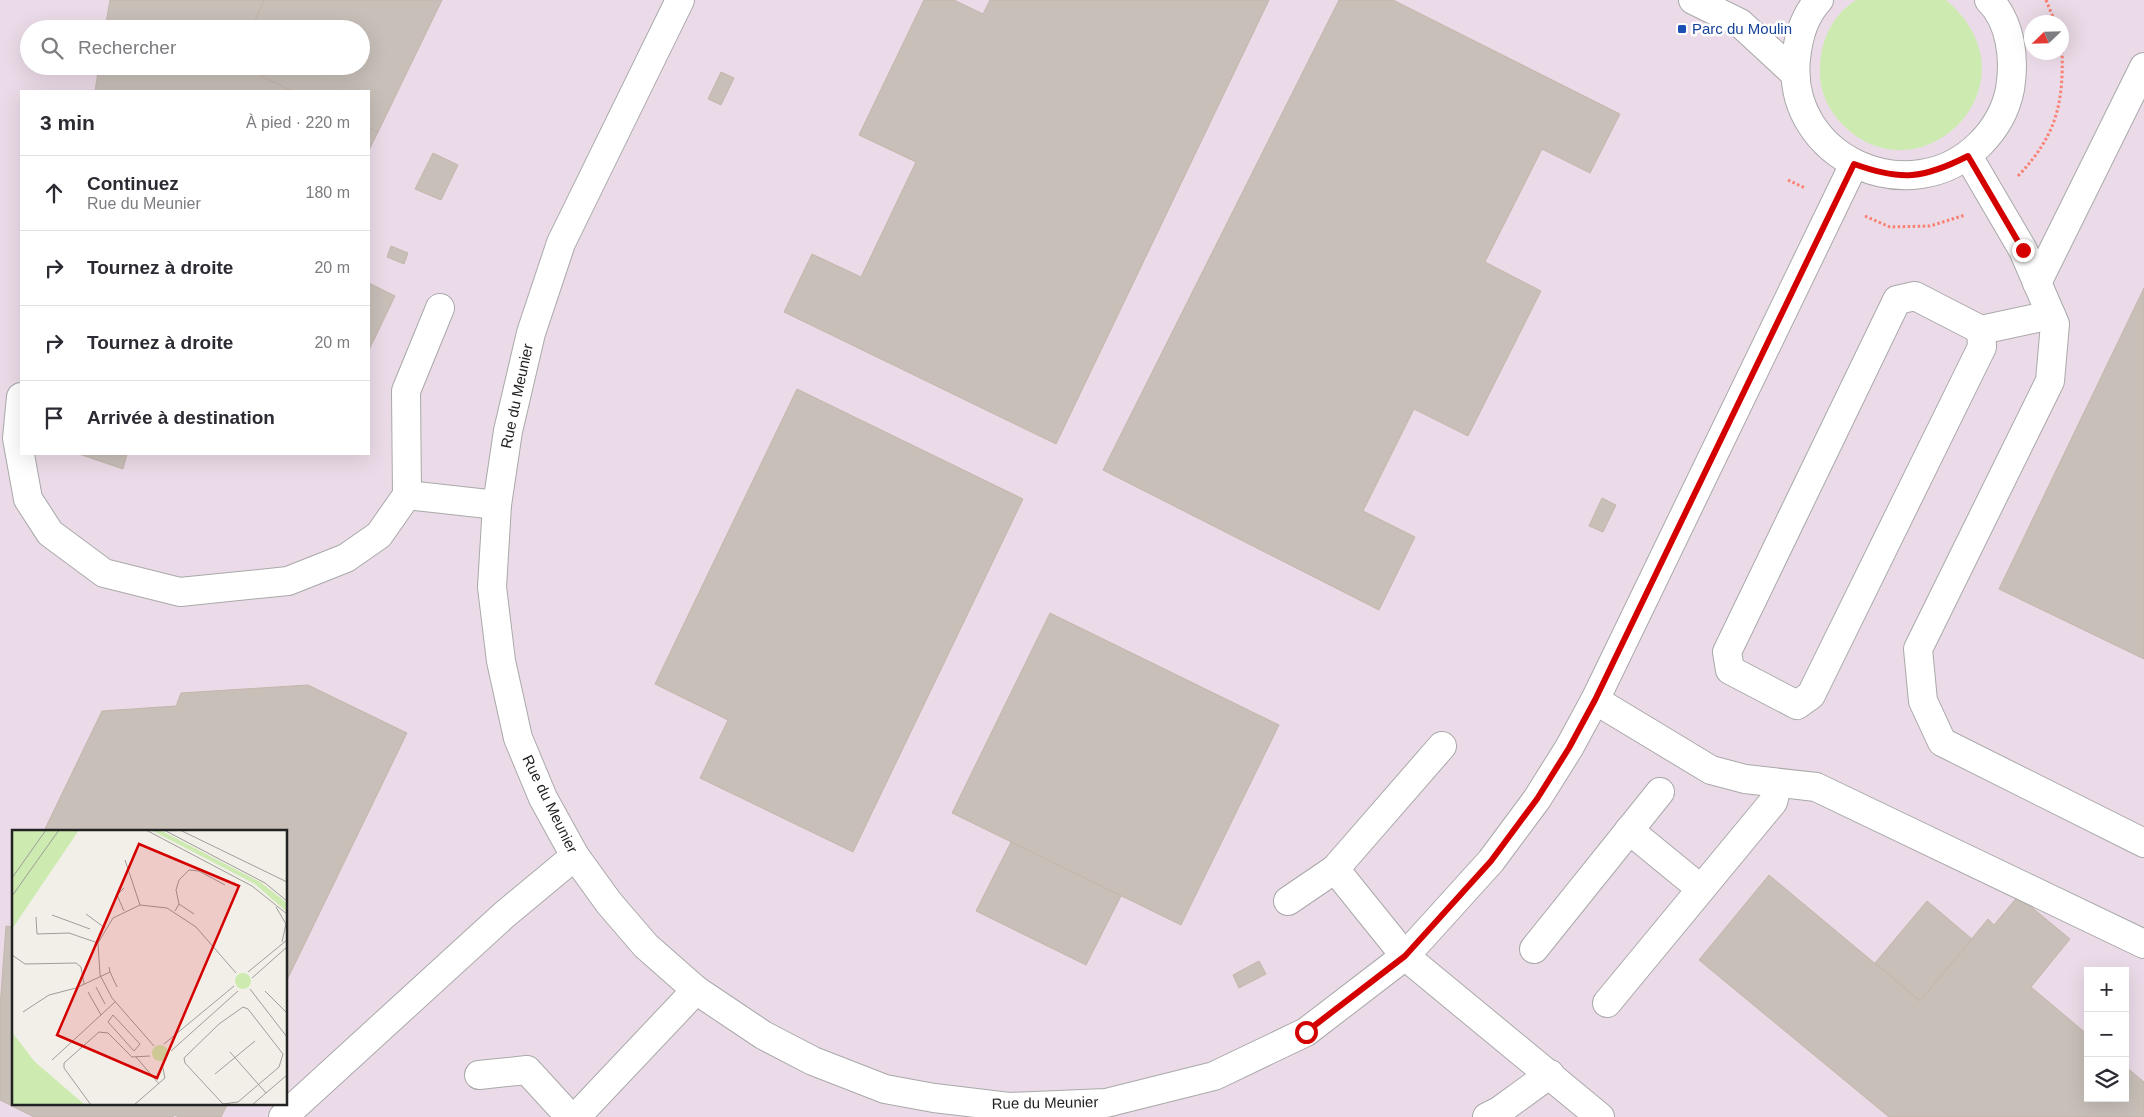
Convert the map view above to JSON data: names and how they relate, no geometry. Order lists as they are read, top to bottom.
{
  "streets": {
    "street": ["Rue du Meunier"]
  },
  "places": {
    "transit": ["Parc du Moulin"]
  },
  "north": "bottom left",
  "page": {
    "search": "Rechercher",
    "heading": ["3 min", "À pied · 220 m"],
    "list": [
      ["Continuez", "Rue du Meunier", "180 m"],
      ["Tournez à droite", "20 m"],
      ["Tournez à droite", "20 m"],
      "Arrivée à destination"
    ],
    "map_buttons": ["+", "−"]
  }
}
